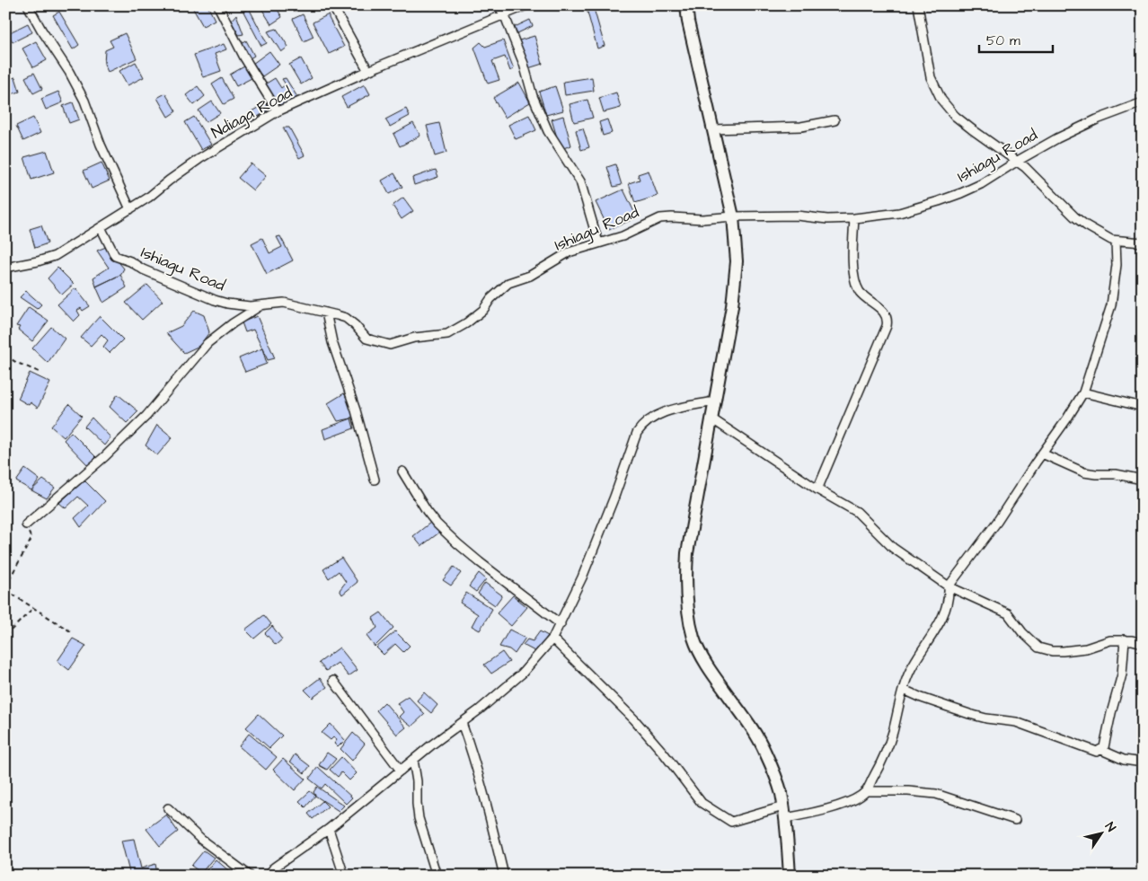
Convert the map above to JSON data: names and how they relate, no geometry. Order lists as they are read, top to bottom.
{
  "streets": {
    "street": ["Ndiaga Road", "Ishiagu Road"]
  },
  "crossings": [
    ["Ndiaga Road", "Ishiagu Road"]
  ],
  "scale_bar": "50 m",
  "north": "top right"
}
